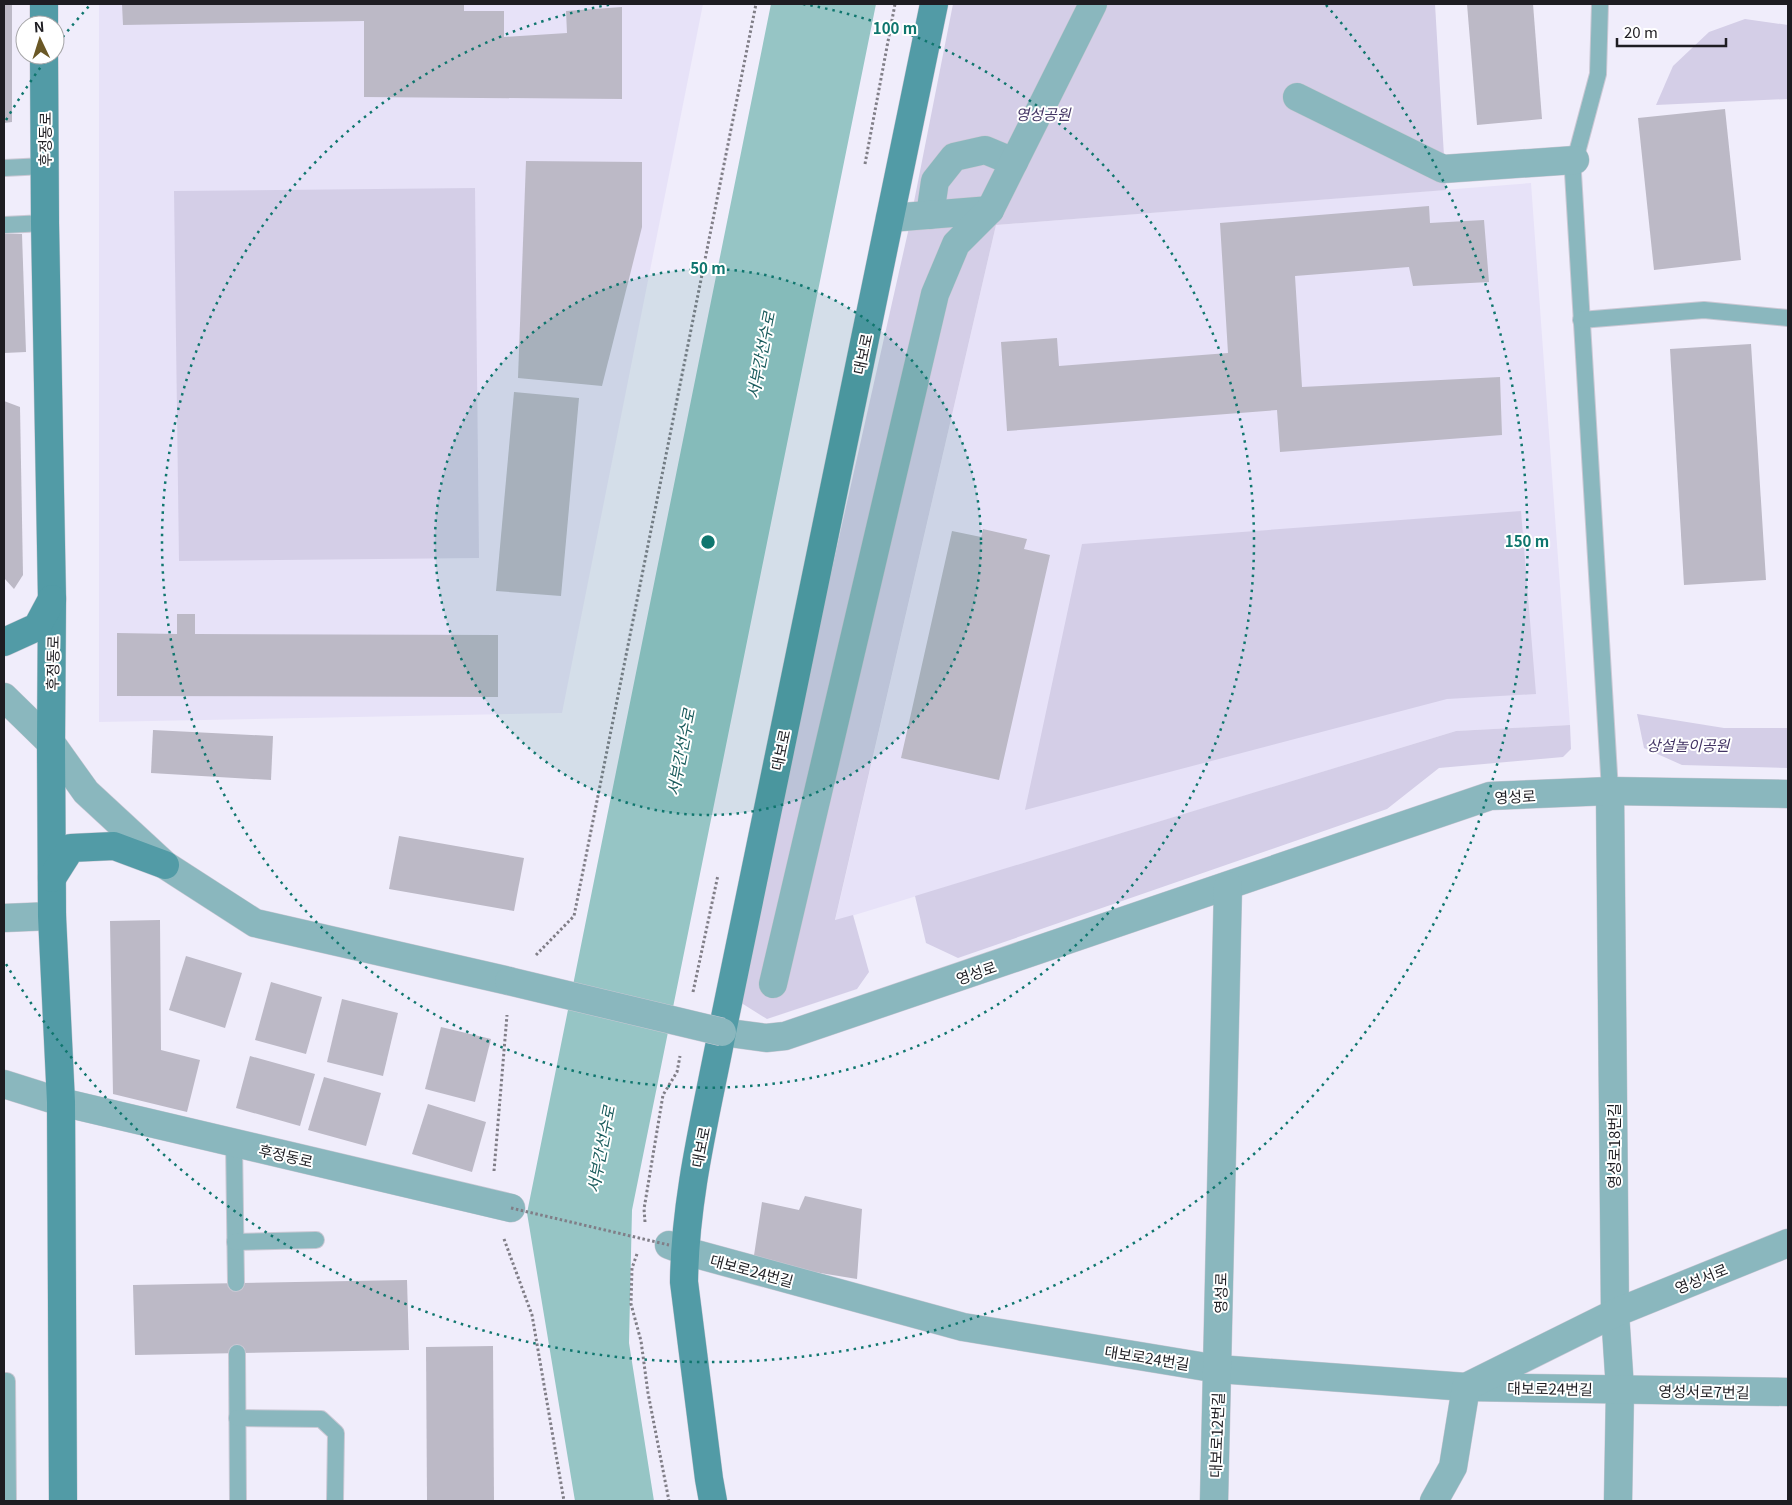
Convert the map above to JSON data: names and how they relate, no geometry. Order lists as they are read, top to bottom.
{
  "streets": {
    "street": [
      "후정동로",
      "대보로",
      "영성로",
      "영성로18번길",
      "대보로24번길",
      "영성서로",
      "영성서로7번길",
      "대보로12번길"
    ]
  },
  "crossings": [
    ["후정동로", "영성로"],
    ["대보로", "영성로"],
    ["대보로", "대보로24번길"],
    ["영성로", "영성로18번길"],
    ["영성로", "대보로24번길"],
    ["영성로", "대보로12번길"],
    ["영성로18번길", "대보로24번길"],
    ["영성로18번길", "영성서로"],
    ["영성로18번길", "영성서로7번길"],
    ["대보로24번길", "영성서로"],
    ["대보로24번길", "영성서로7번길"],
    ["대보로24번길", "대보로12번길"]
  ],
  "water": ["서부간선수로"],
  "parks": ["영성공원", "상설놀이공원"],
  "scale_bar": "20 m",
  "north": "top",
  "rings": ["100 m", "50 m", "150 m"]
}
